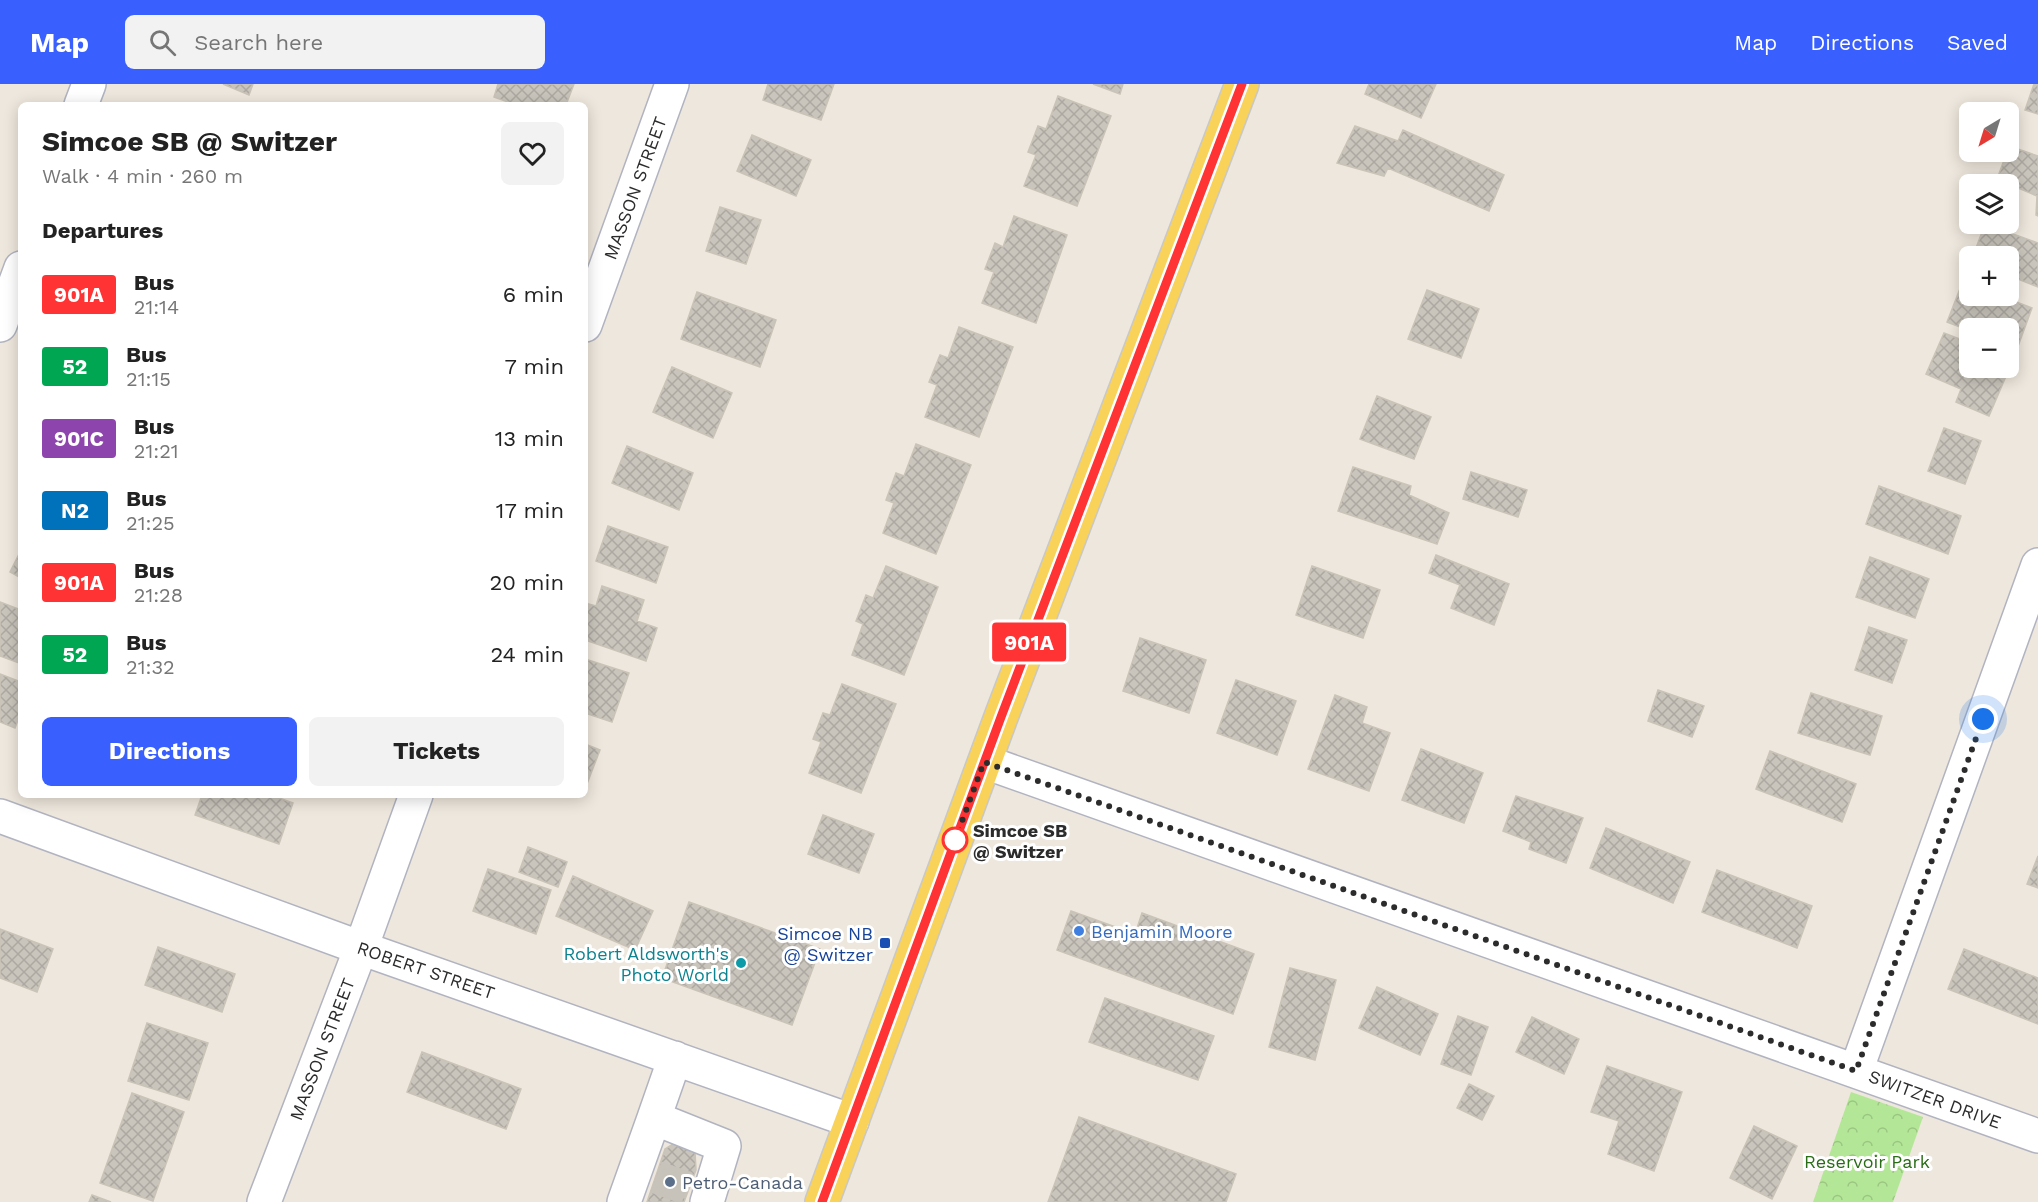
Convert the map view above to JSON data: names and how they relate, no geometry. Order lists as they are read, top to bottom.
{
  "streets": {
    "street": ["MASSON STREET", "ROBERT STREET", "SWITZER DRIVE"]
  },
  "crossings": [
    ["MASSON STREET", "ROBERT STREET"]
  ],
  "parks": ["Reservoir Park"],
  "places": {
    "other": [
      "Simcoe SB @ Switzer",
      "Benjamin Moore",
      "Robert Aldsworth's Photo World",
      "Petro-Canada"
    ],
    "transit": ["Simcoe NB @ Switzer"]
  },
  "lines": ["bus line 901A"],
  "north": "bottom left",
  "page": {
    "header": "Map",
    "search": "Search here",
    "nav": ["Map", "Directions", "Saved"],
    "on_map": "901A",
    "map_buttons": ["+", "−"],
    "heading": [
      ["Simcoe SB @ Switzer", "Walk · 4 min · 260 m"],
      "Departures"
    ],
    "list": [
      {
        "mark": "901A",
        "name": "Bus",
        "note": "21:14",
        "value": "6 min"
      },
      {
        "mark": "52",
        "name": "Bus",
        "note": "21:15",
        "value": "7 min"
      },
      {
        "mark": "901C",
        "name": "Bus",
        "note": "21:21",
        "value": "13 min"
      },
      {
        "mark": "N2",
        "name": "Bus",
        "note": "21:25",
        "value": "17 min"
      },
      {
        "mark": "901A",
        "name": "Bus",
        "note": "21:28",
        "value": "20 min"
      },
      {
        "mark": "52",
        "name": "Bus",
        "note": "21:32",
        "value": "24 min"
      }
    ],
    "buttons": ["Directions", "Tickets"]
  }
}
